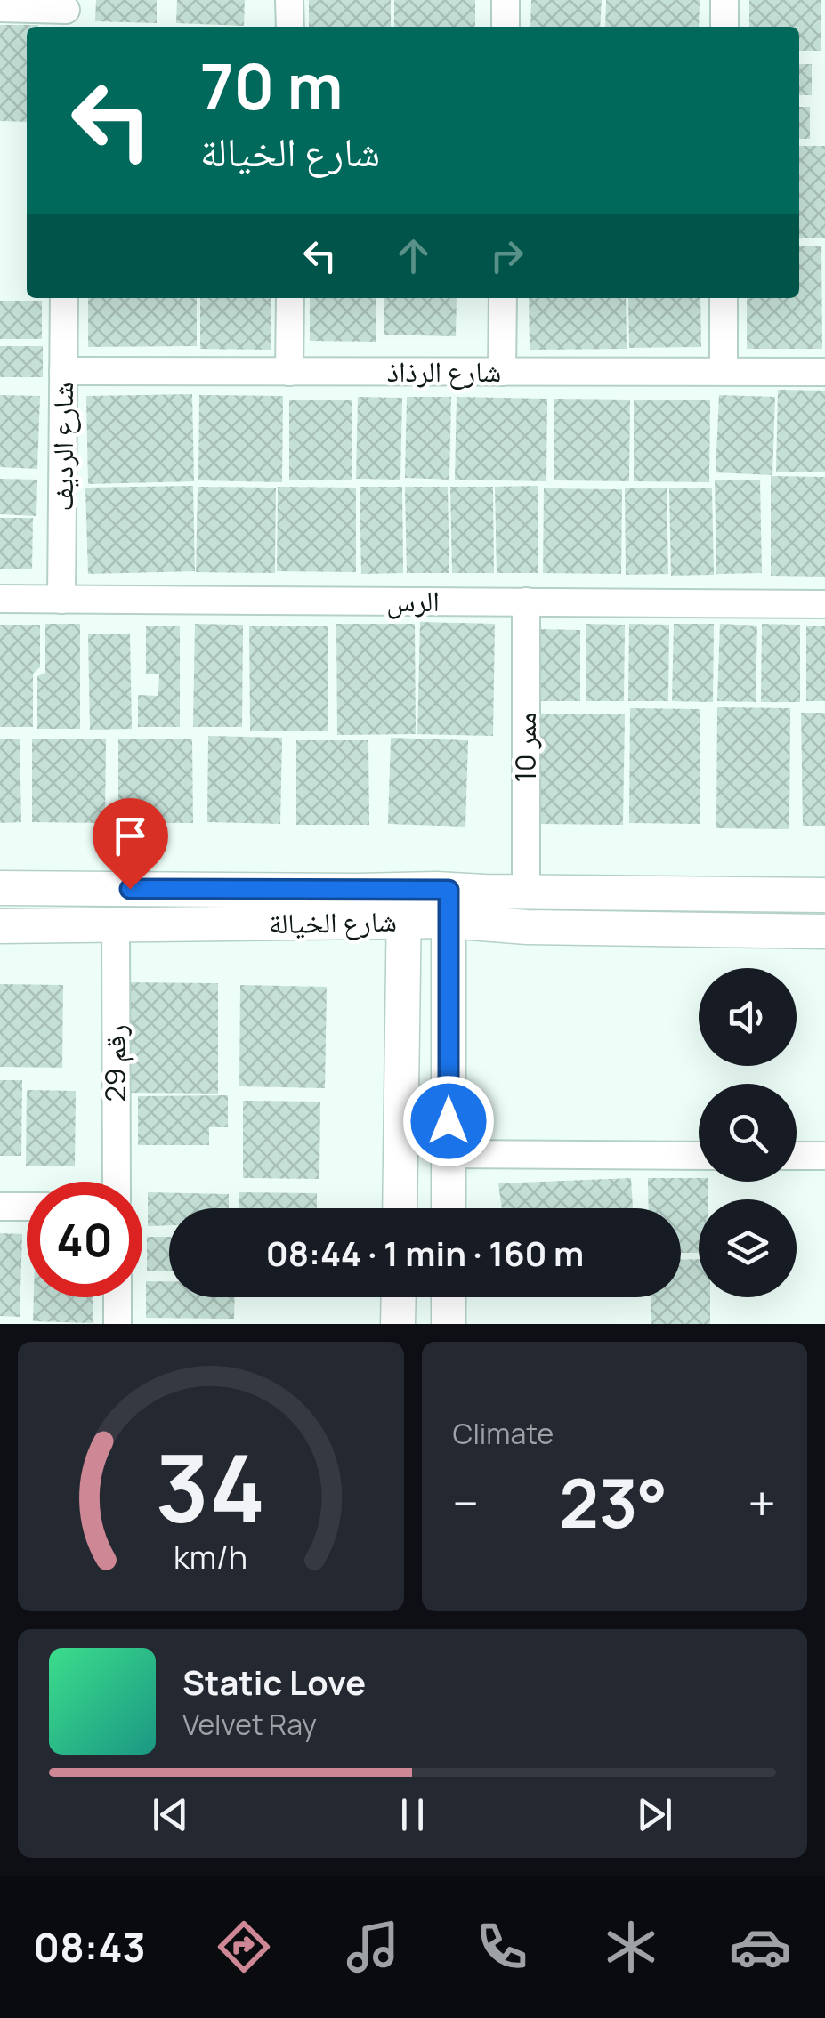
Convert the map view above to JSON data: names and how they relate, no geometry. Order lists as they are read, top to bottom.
{
  "streets": {
    "street": [
      "شارع الرذاذ",
      "شارع الرديف",
      "الرس",
      "ممر 10",
      "شارع الخيالة",
      "رقم 29"
    ]
  },
  "crossings": [
    ["شارع الرذاذ", "شارع الرديف"],
    ["شارع الرديف", "الرس"],
    ["الرس", "ممر 10"],
    ["ممر 10", "شارع الخيالة"],
    ["شارع الخيالة", "رقم 29"]
  ],
  "page": {
    "turn": ["70 m", "شارع الخيالة"],
    "limit": "40",
    "trip": "08:44 · 1 min · 160 m",
    "tile": "Climate",
    "heat": ["−", "23°", "+"],
    "song": ["Static Love", "Velvet Ray"],
    "tabs": "08:43",
    "gauge": ["34", "km/h"]
  }
}
